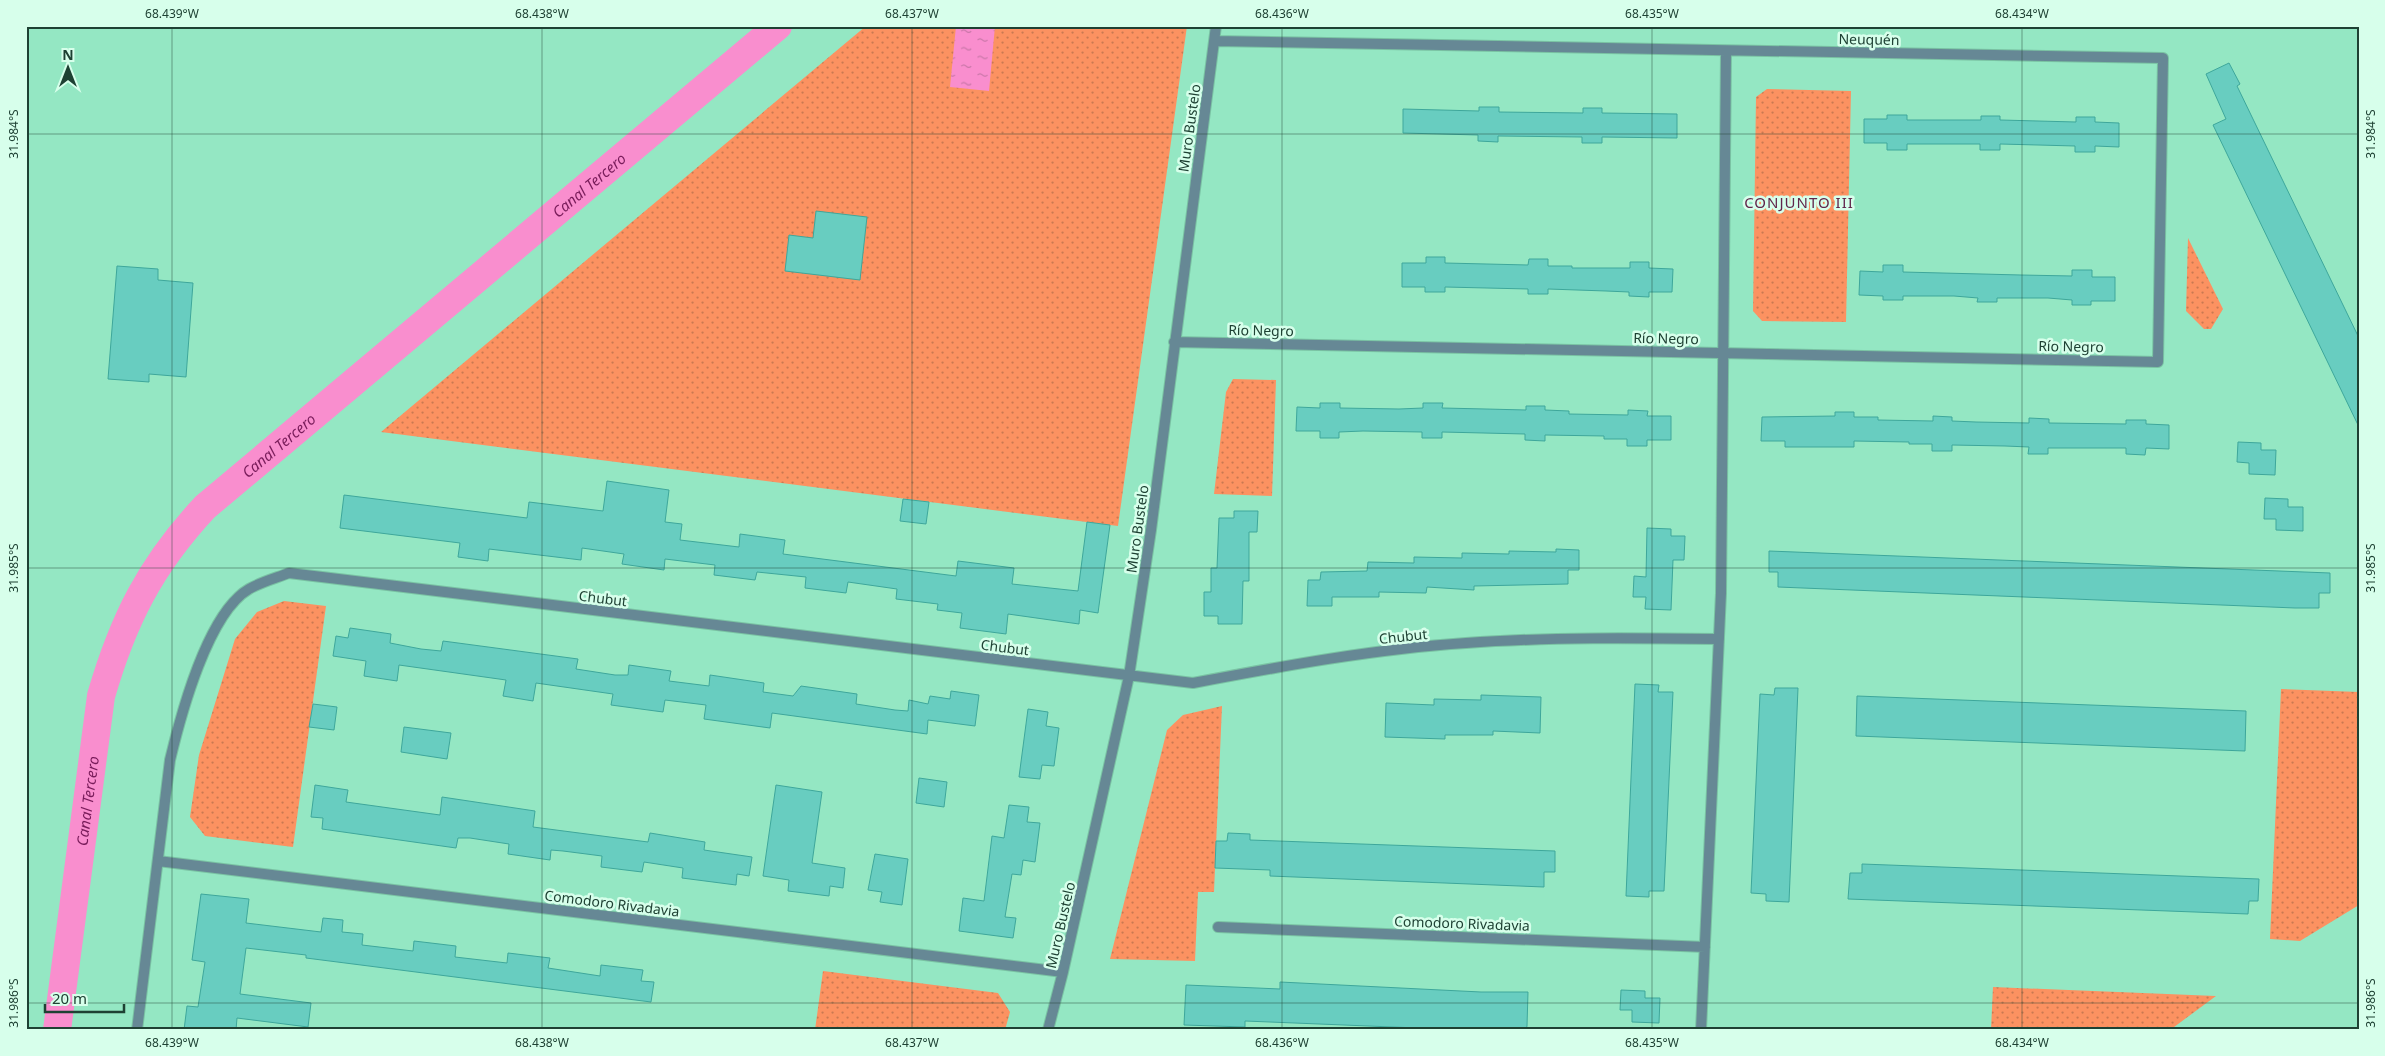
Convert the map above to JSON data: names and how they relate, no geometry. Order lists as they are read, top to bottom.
{
  "streets": {
    "street": [
      "Neuquén",
      "Muro Bustelo",
      "Río Negro",
      "Chubut",
      "Comodoro Rivadavia"
    ]
  },
  "crossings": [
    ["Neuquén", "Muro Bustelo"],
    ["Neuquén", "Río Negro"],
    ["Muro Bustelo", "Río Negro"],
    ["Muro Bustelo", "Chubut"],
    ["Muro Bustelo", "Comodoro Rivadavia"],
    ["Chubut", "Comodoro Rivadavia"]
  ],
  "districts": ["CONJUNTO III"],
  "water": ["Canal Tercero"],
  "scale_bar": "20 m",
  "north": "top",
  "coordinates": [
    "68.439°W",
    "68.438°W",
    "68.437°W",
    "68.436°W",
    "68.435°W",
    "68.434°W",
    "31.984°S",
    "31.985°S",
    "31.986°S"
  ]
}
